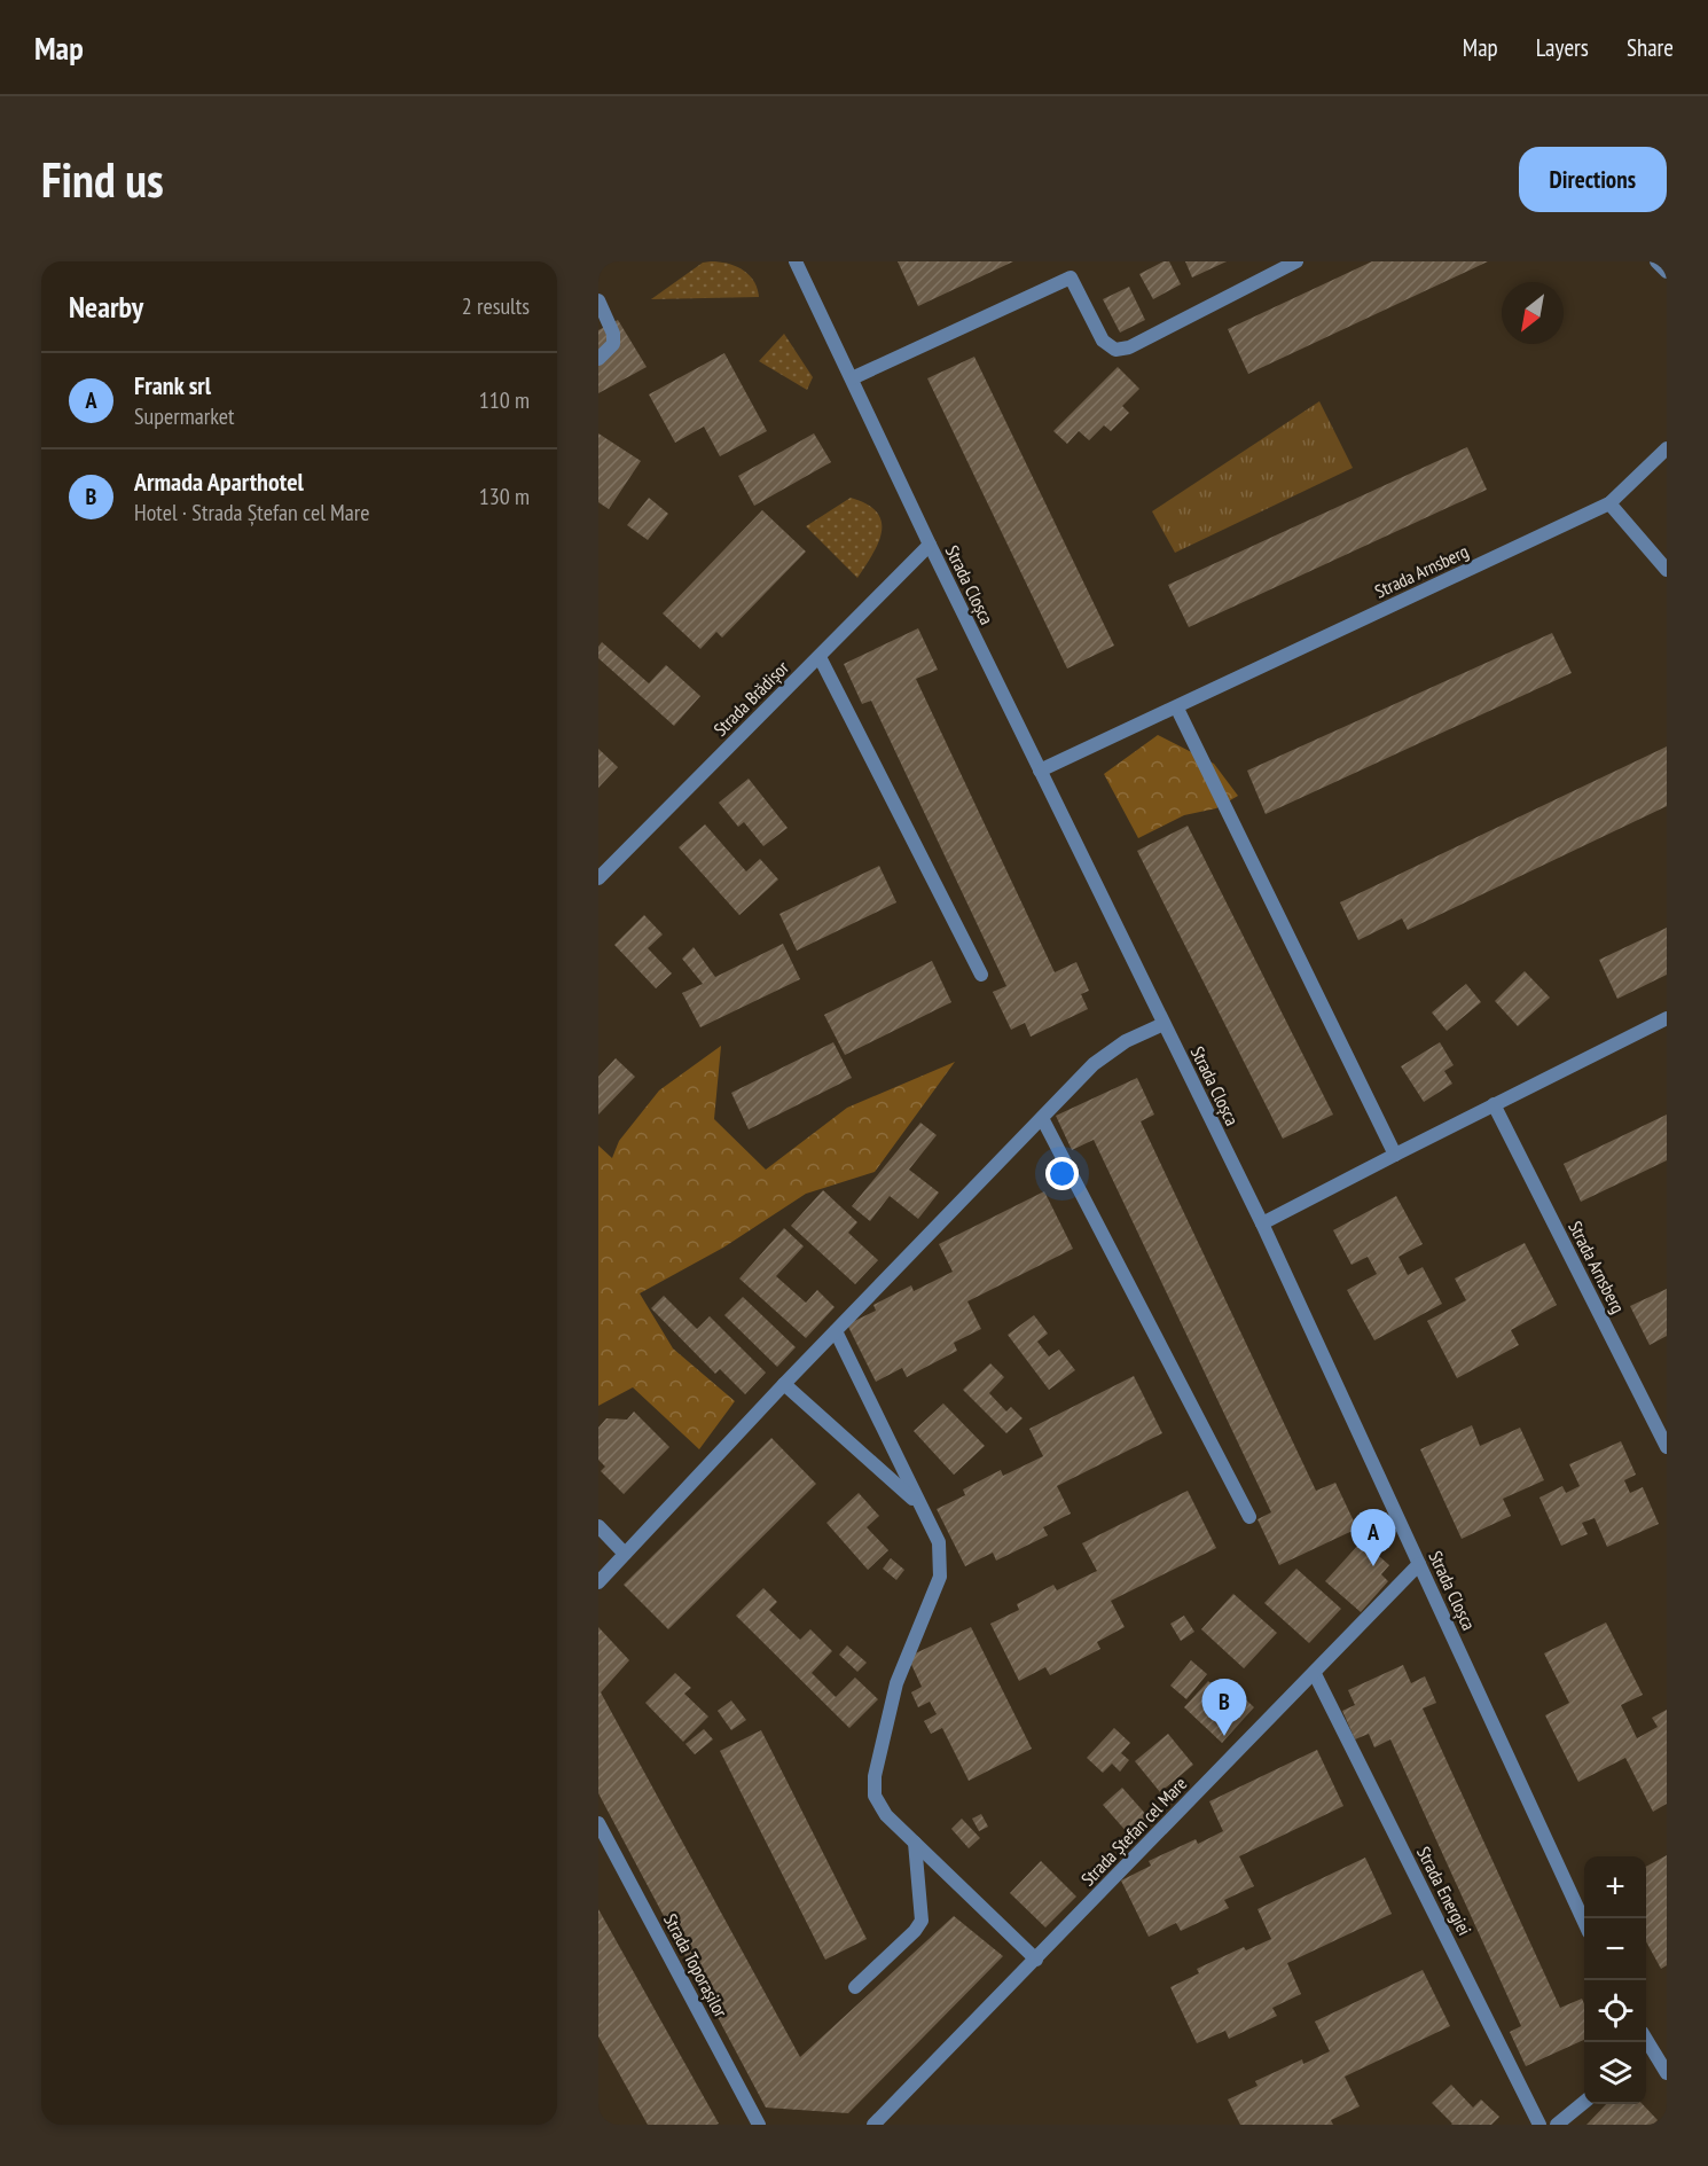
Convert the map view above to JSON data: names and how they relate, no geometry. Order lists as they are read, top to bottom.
{
  "streets": {
    "street": [
      "Strada Arnsberg",
      "Strada Cloșca",
      "Strada Brădișor",
      "Strada Ștefan cel Mare",
      "Strada Energiei",
      "Strada Toporașilor"
    ]
  },
  "crossings": [
    ["Strada Arnsberg", "Strada Cloșca"],
    ["Strada Cloșca", "Strada Brădișor"],
    ["Strada Cloșca", "Strada Ștefan cel Mare"],
    ["Strada Ștefan cel Mare", "Strada Energiei"]
  ],
  "north": "bottom left",
  "page": {
    "header": "Map",
    "nav": ["Map", "Layers", "Share"],
    "buttons": "Directions",
    "title": "Find us",
    "heading": ["Nearby", "2 results"],
    "list": [
      {
        "mark": "A",
        "name": "Frank srl",
        "note": "Supermarket",
        "value": "110 m"
      },
      {
        "mark": "B",
        "name": "Armada Aparthotel",
        "note": "Hotel · Strada Ștefan cel Mare",
        "value": "130 m"
      }
    ],
    "pins": ["A", "B"],
    "map_buttons": ["+", "−"]
  }
}
